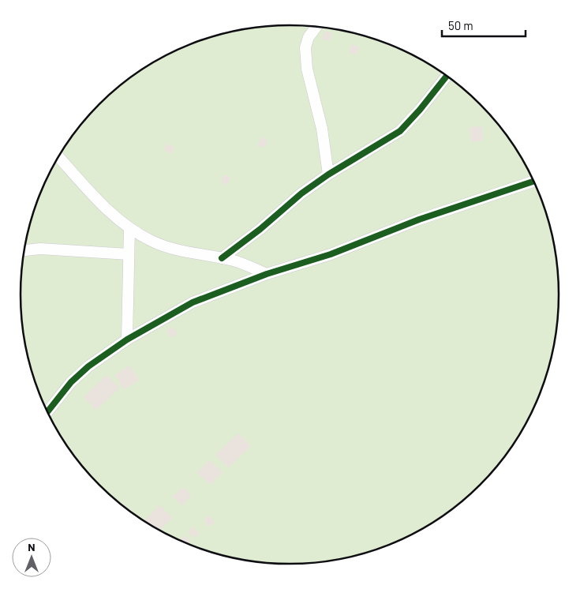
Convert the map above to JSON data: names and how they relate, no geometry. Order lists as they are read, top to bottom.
{
  "scale_bar": "50 m",
  "north": "top"
}
